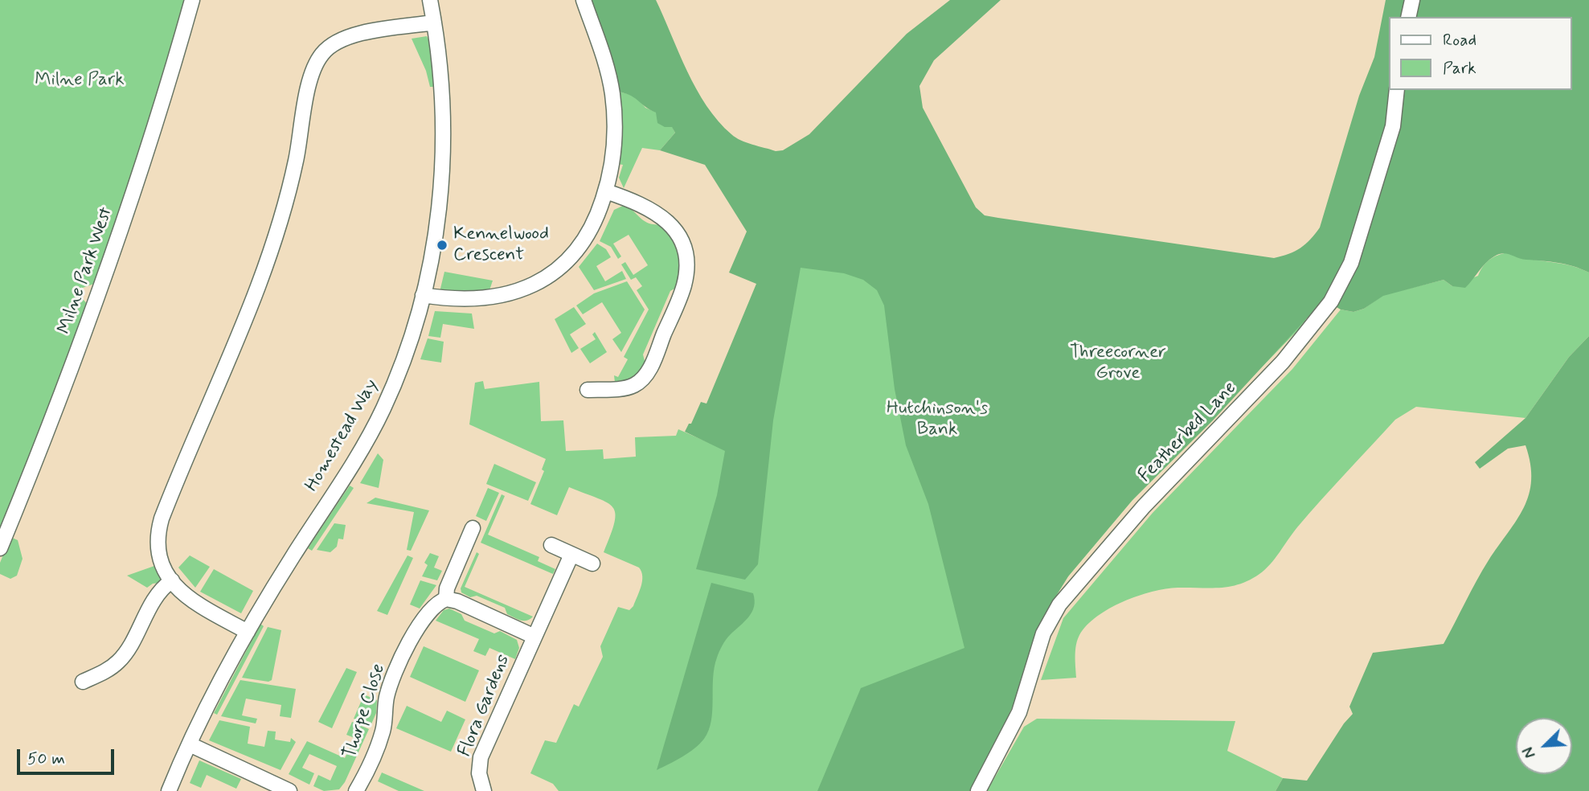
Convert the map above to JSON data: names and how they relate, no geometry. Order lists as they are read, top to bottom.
{
  "streets": {
    "street": [
      "Milne Park West",
      "Featherbed Lane",
      "Homestead Way",
      "Flora Gardens",
      "Thorpe Close"
    ]
  },
  "parks": ["Milne Park", "Threecorner Grove", "Hutchinson's Bank"],
  "places": ["Kennelwood Crescent"],
  "legend": ["Road", "Park"],
  "scale_bar": "50 m",
  "north": "bottom left"
}
